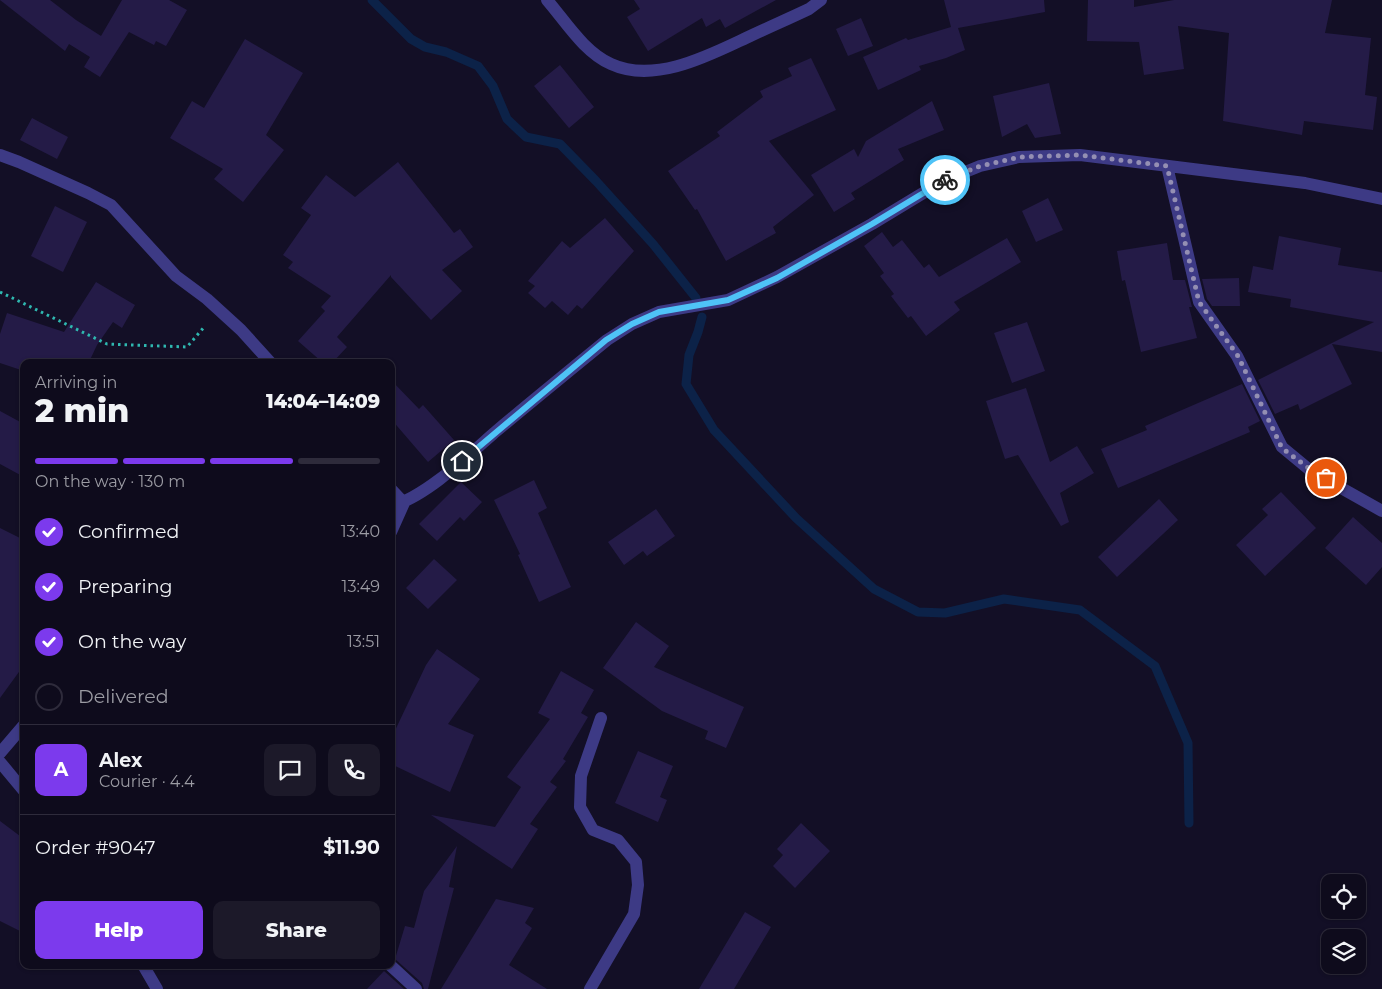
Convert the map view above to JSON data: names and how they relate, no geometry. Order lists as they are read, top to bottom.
{
  "page": {
    "heading": ["2 min", "Arriving in", "14:04–14:09"],
    "panel": [
      "Alex",
      "Courier · 4.4",
      "Order #9047",
      "$11.90"
    ],
    "bar": "On the way · 130 m",
    "list": [
      ["Confirmed", "13:40"],
      ["Preparing", "13:49"],
      ["On the way", "13:51"],
      "Delivered"
    ],
    "round": "A",
    "buttons": ["Help", "Share"]
  }
}
